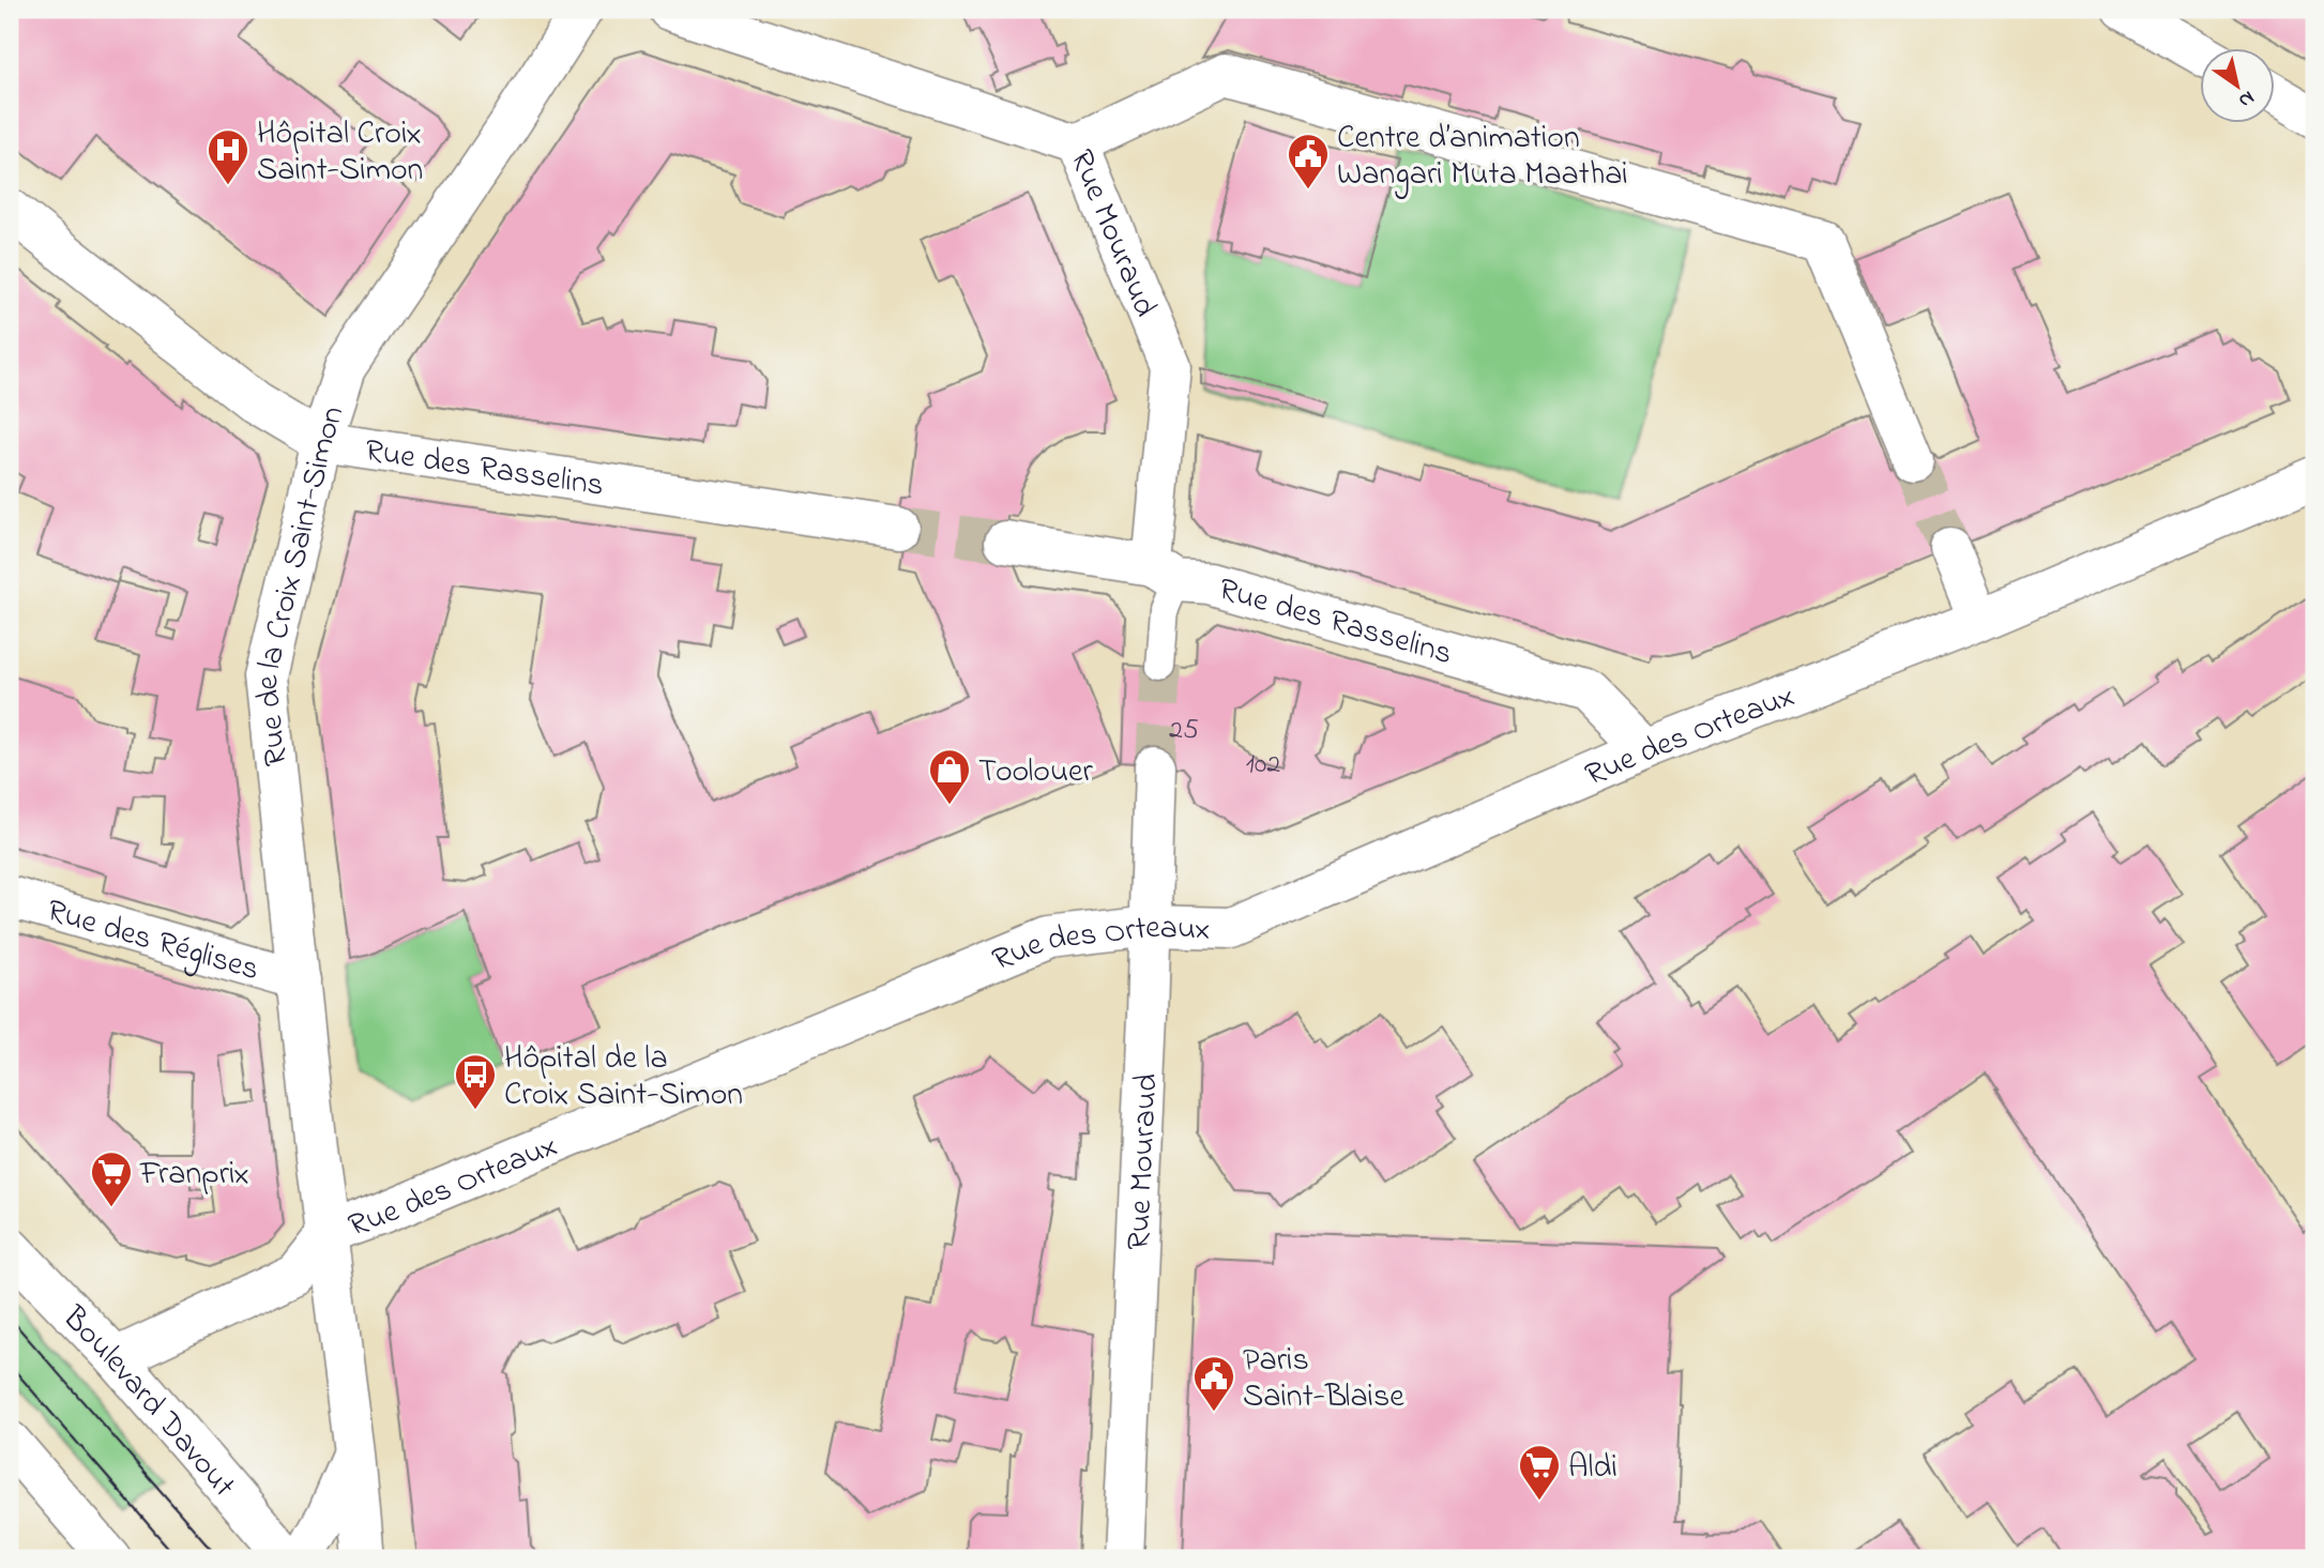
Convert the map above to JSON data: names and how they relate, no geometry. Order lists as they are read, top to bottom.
{
  "streets": {
    "street": [
      "Rue Mouraud",
      "Rue des Rasselins",
      "Rue de la Croix Saint-Simon",
      "Rue des Orteaux",
      "Rue des Réglises",
      "Boulevard Davout"
    ]
  },
  "crossings": [
    ["Rue Mouraud", "Rue des Rasselins"],
    ["Rue Mouraud", "Rue des Orteaux"],
    ["Rue des Rasselins", "Rue de la Croix Saint-Simon"],
    ["Rue des Rasselins", "Rue des Orteaux"],
    ["Rue de la Croix Saint-Simon", "Rue des Orteaux"],
    ["Rue de la Croix Saint-Simon", "Rue des Réglises"],
    ["Rue des Orteaux", "Boulevard Davout"]
  ],
  "places": {
    "hospital": ["Hôpital Croix Saint-Simon"],
    "public building": ["Centre d’animation Wangari Muta Maathai", "Paris Saint-Blaise"],
    "shop": ["Toolouer"],
    "bus stop": ["Hôpital de la Croix Saint-Simon"],
    "supermarket": ["Franprix", "Aldi"]
  },
  "house_numbers": ["25", "102"],
  "north": "bottom right"
}
